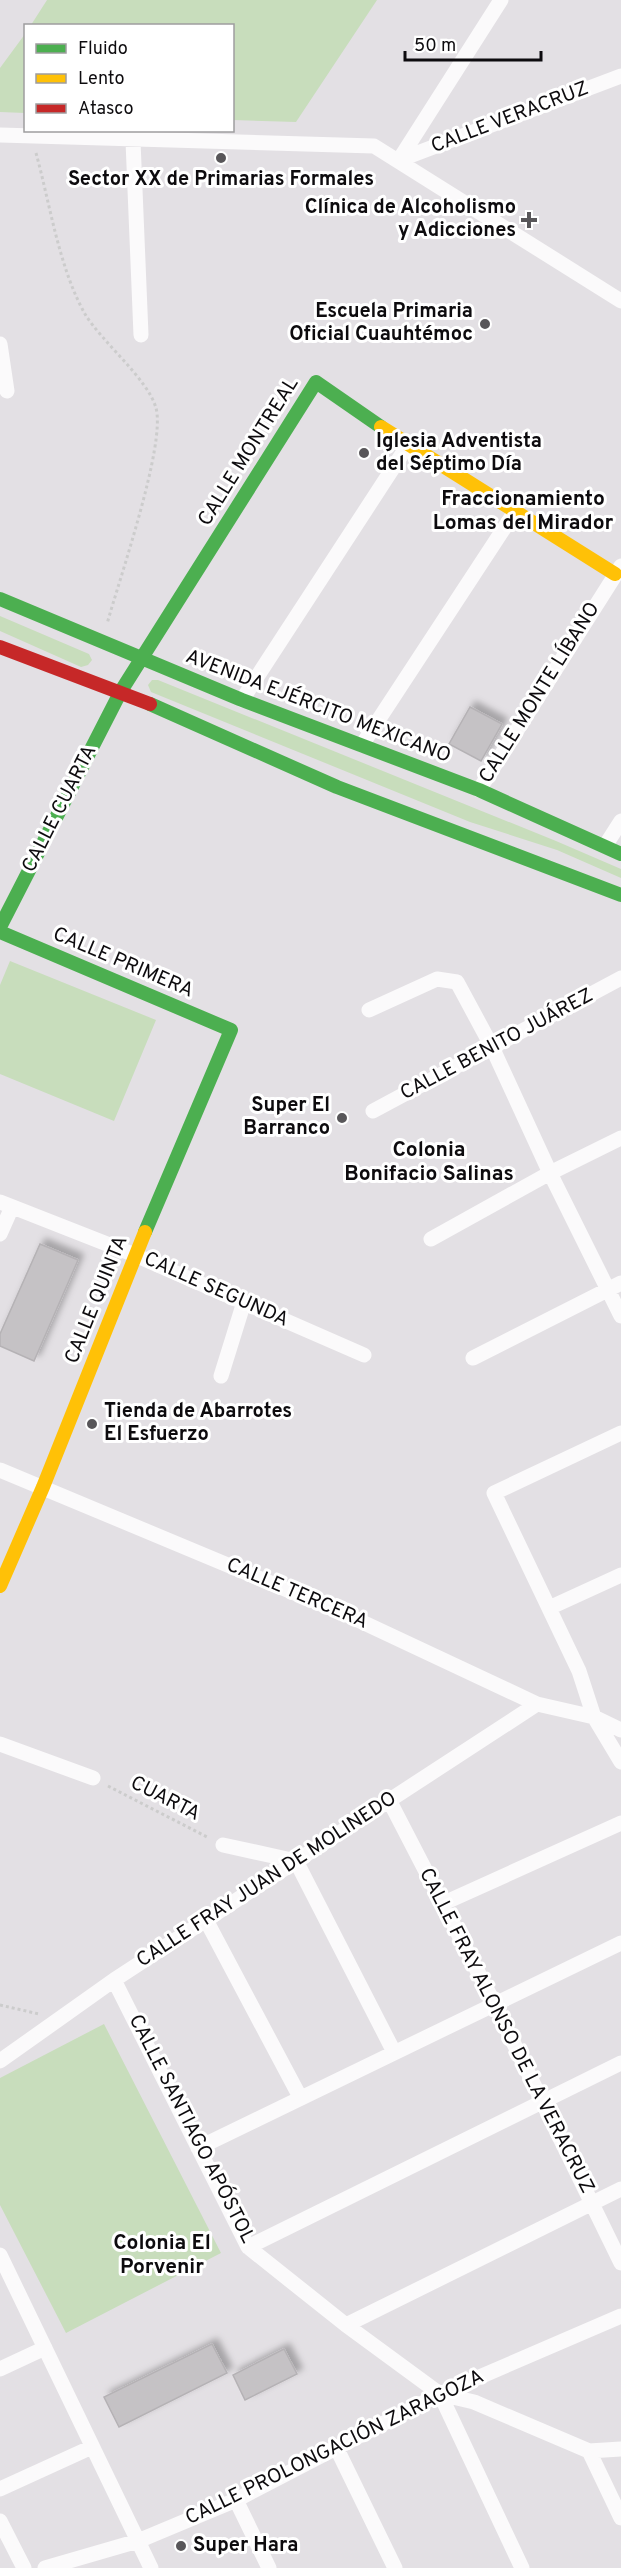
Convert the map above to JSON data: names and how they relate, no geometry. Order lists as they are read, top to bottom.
{
  "streets": {
    "street": [
      "CALLE VERACRUZ",
      "CALLE MONTREAL",
      "CALLE MONTE LÍBANO",
      "AVENIDA EJÉRCITO MEXICANO",
      "CALLE CUARTA",
      "CALLE PRIMERA",
      "CALLE BENITO JUÁREZ",
      "CALLE SEGUNDA",
      "CALLE QUINTA",
      "CALLE TERCERA",
      "CALLE FRAY JUAN DE MOLINEDO",
      "CALLE FRAY ALONSO DE LA VERACRUZ",
      "CALLE SANTIAGO APÓSTOL",
      "CALLE PROLONGACIÓN ZARAGOZA"
    ],
    "path": ["CUARTA"]
  },
  "crossings": [
    ["CALLE MONTREAL", "CALLE MONTE LÍBANO"],
    ["CALLE MONTREAL", "AVENIDA EJÉRCITO MEXICANO"],
    ["CALLE MONTREAL", "CALLE CUARTA"],
    ["CALLE MONTE LÍBANO", "AVENIDA EJÉRCITO MEXICANO"],
    ["CALLE PRIMERA", "CALLE QUINTA"],
    ["CALLE SEGUNDA", "CALLE QUINTA"],
    ["CALLE QUINTA", "CALLE TERCERA"],
    ["CALLE TERCERA", "CALLE FRAY JUAN DE MOLINEDO"],
    ["CALLE FRAY JUAN DE MOLINEDO", "CALLE FRAY ALONSO DE LA VERACRUZ"],
    ["CALLE FRAY JUAN DE MOLINEDO", "CALLE SANTIAGO APÓSTOL"],
    ["CALLE SANTIAGO APÓSTOL", "CALLE PROLONGACIÓN ZARAGOZA"]
  ],
  "districts": ["Fraccionamiento Lomas del Mirador", "Colonia Bonifacio Salinas", "Colonia El Porvenir"],
  "places": {
    "other": [
      "Sector XX de Primarias Formales",
      "Escuela Primaria Oficial Cuauhtémoc",
      "Iglesia Adventista del Séptimo Día",
      "Super El Barranco",
      "Tienda de Abarrotes El Esfuerzo",
      "Super Hara"
    ],
    "health": ["Clínica de Alcoholismo y Adicciones"]
  },
  "legend": ["Fluido", "Lento", "Atasco"],
  "scale_bar": "50 m"
}
